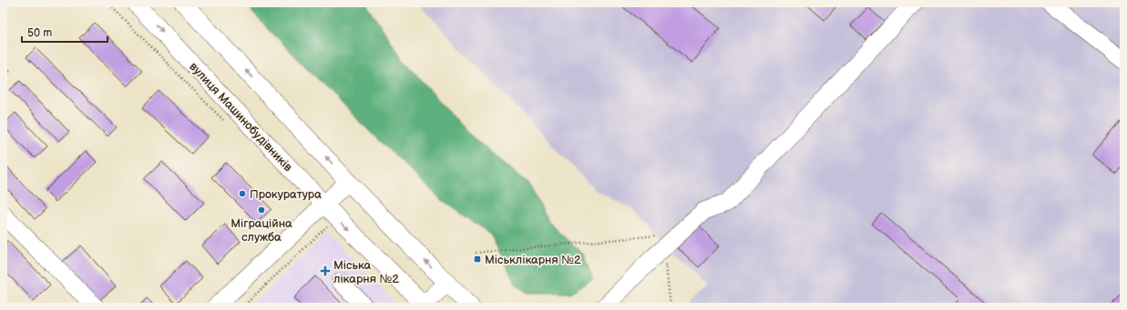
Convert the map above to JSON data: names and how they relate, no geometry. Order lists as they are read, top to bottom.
{
  "streets": {
    "street": ["вулиця Машинобудівників"]
  },
  "places": {
    "other": ["Прокуратура", "Міграційна служба"],
    "transit": ["Міськлікарня №2"],
    "health": ["Міська лікарня №2"]
  },
  "scale_bar": "50 m"
}
